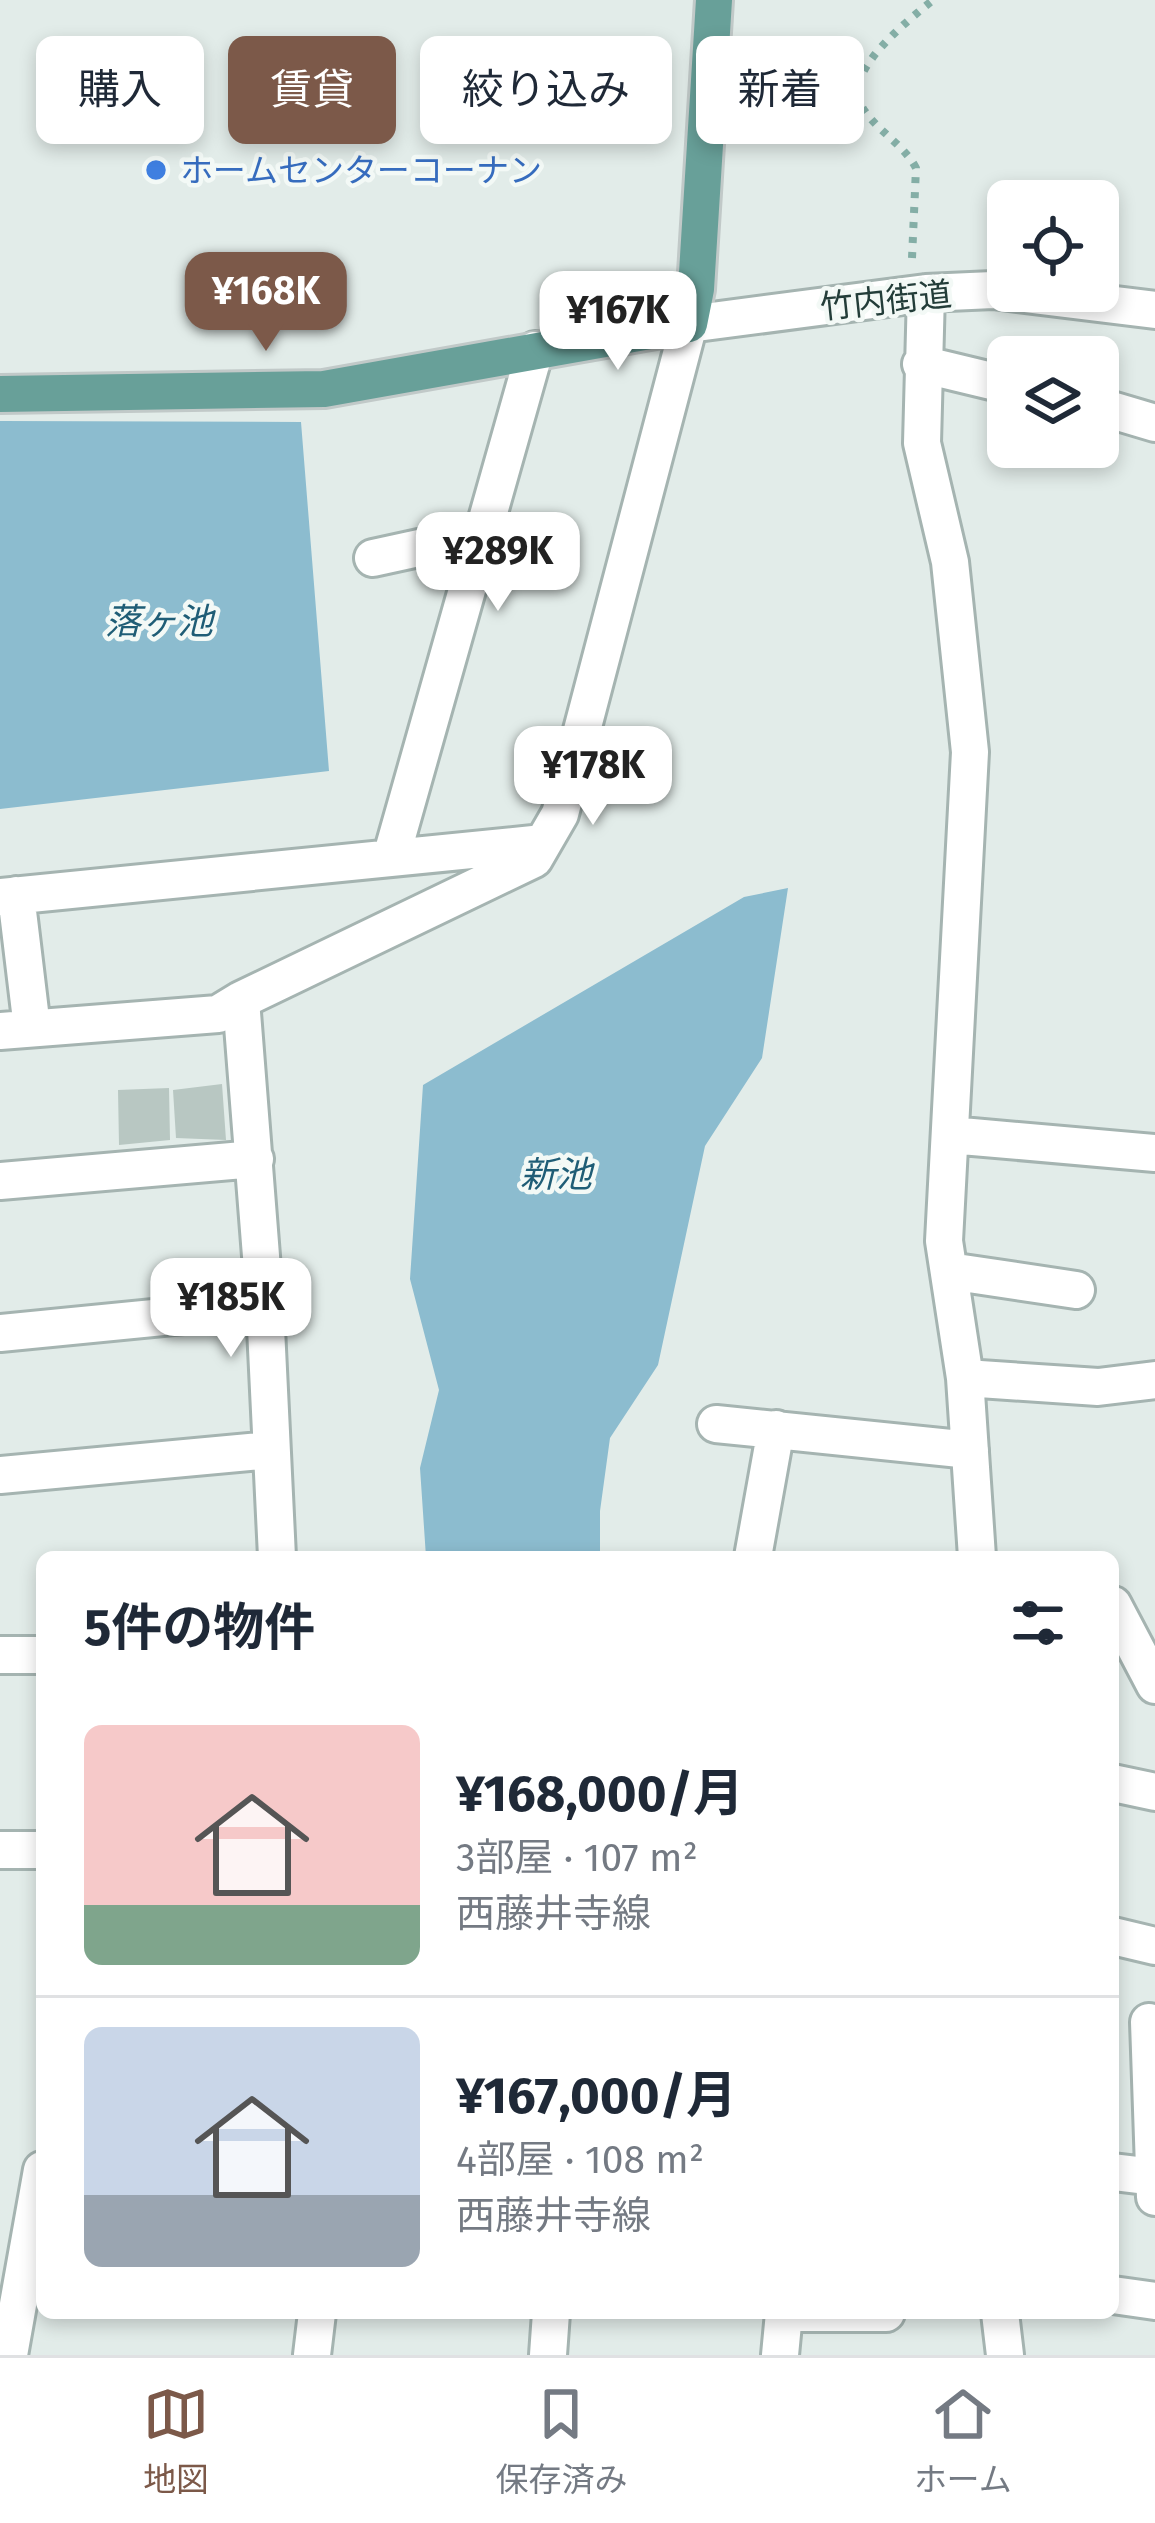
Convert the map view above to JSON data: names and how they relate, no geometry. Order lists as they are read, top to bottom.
{
  "streets": {
    "street": ["竹内街道"]
  },
  "water": ["落ヶ池", "新池"],
  "places": ["ホームセンターコーナン"],
  "page": {
    "chip": [
      "購入",
      "賃貸",
      "絞り込み",
      "新着"
    ],
    "price": [
      "¥168K",
      "¥167K",
      "¥289K",
      "¥178K",
      "¥185K"
    ],
    "heading": "5件の物件",
    "list": [
      {
        "name": "¥168,000/月",
        "note": "3部屋 · 107 m² · 西藤井寺線"
      },
      {
        "name": "¥167,000/月",
        "note": "4部屋 · 108 m² · 西藤井寺線"
      }
    ],
    "tabs": ["地図", "保存済み", "ホーム"]
  }
}
